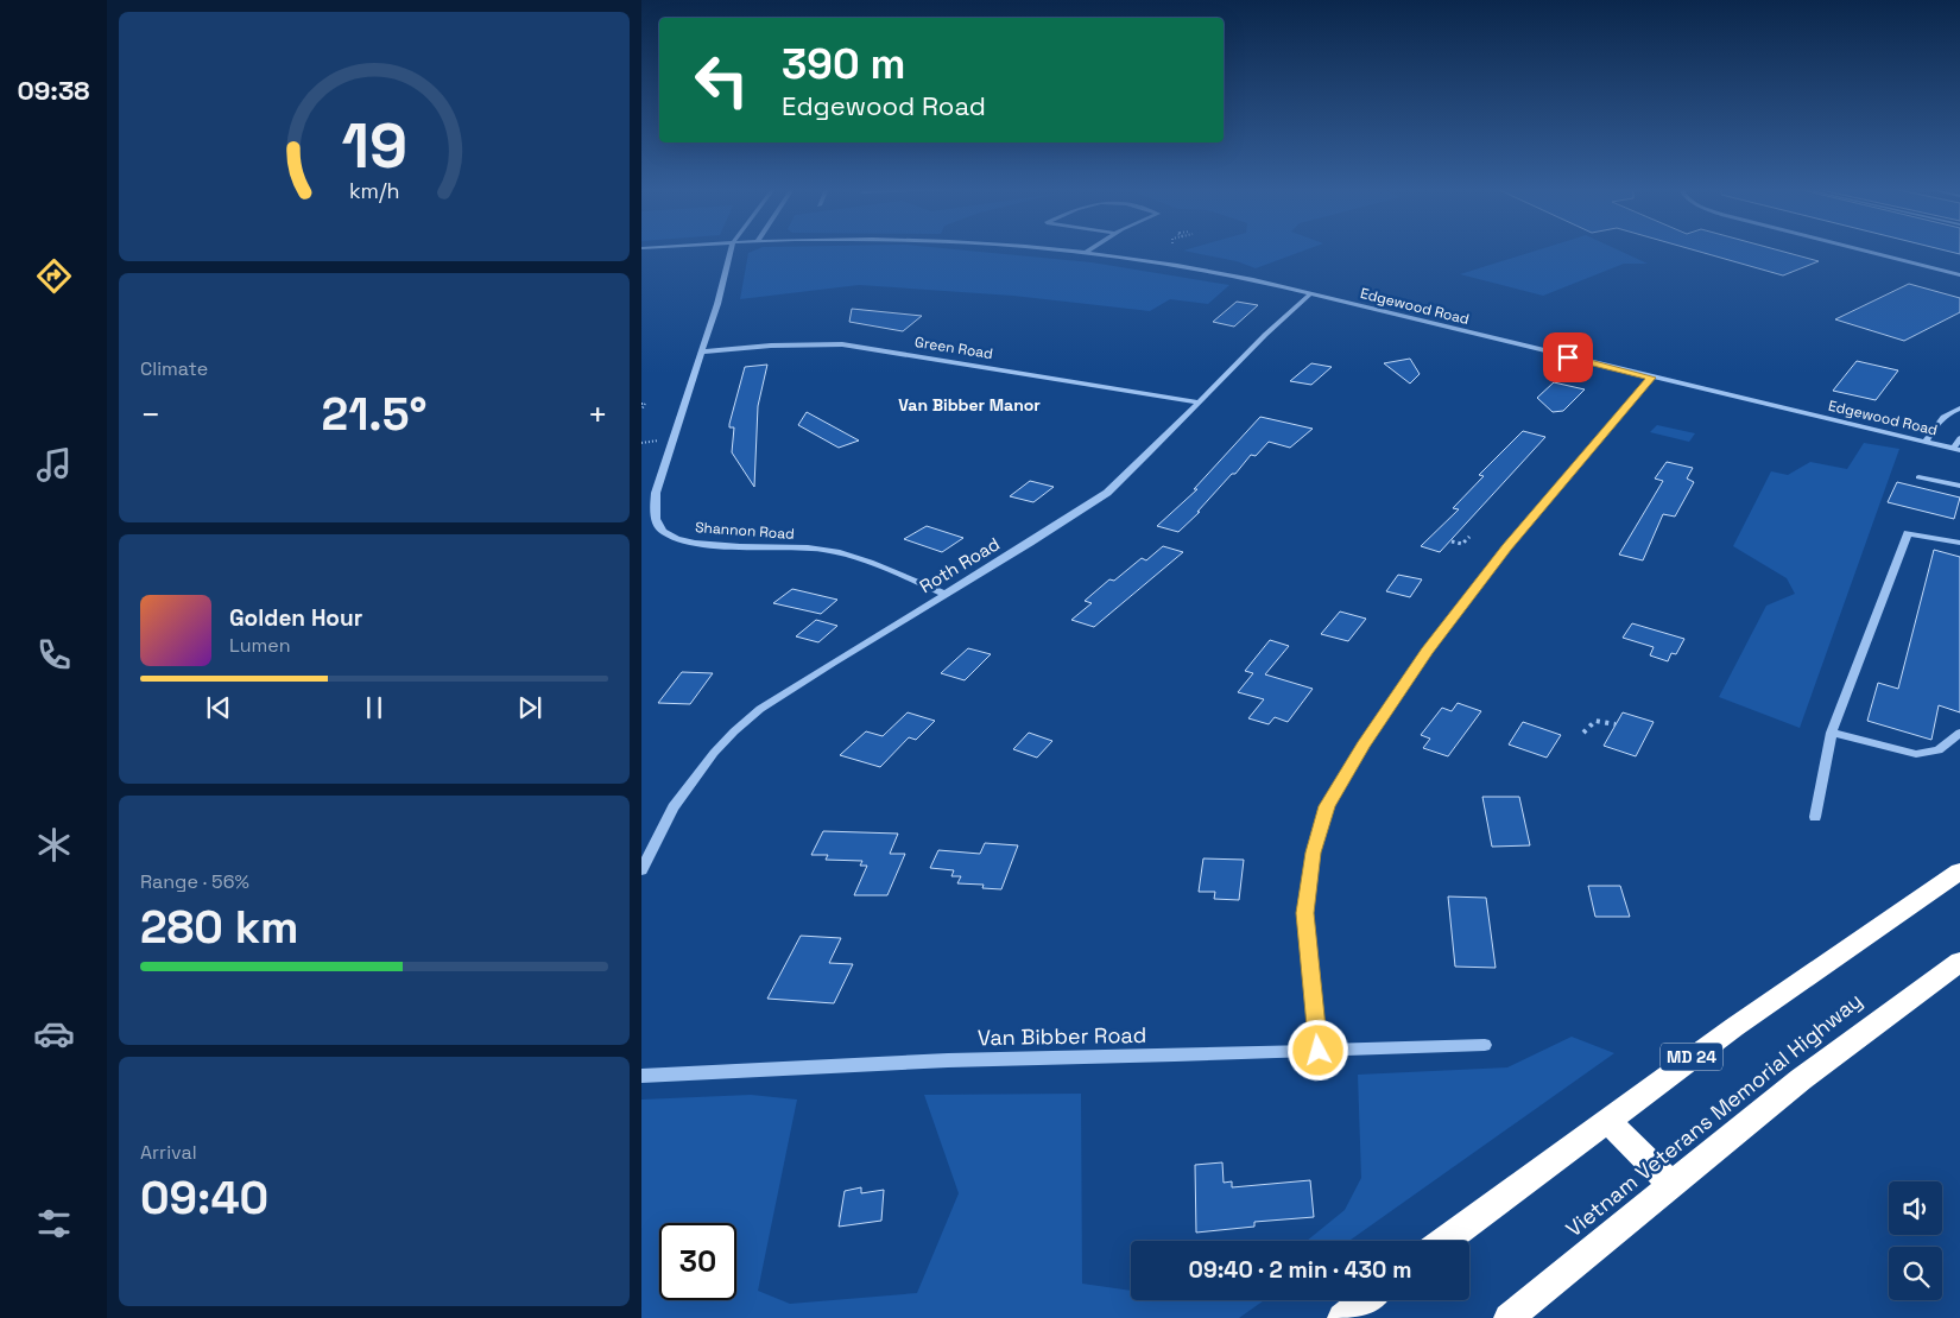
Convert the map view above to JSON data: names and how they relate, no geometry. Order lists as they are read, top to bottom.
{
  "streets": {
    "highway": ["MD 24", "Vietnam Veterans Memorial Highway"],
    "street": [
      "Edgewood Road",
      "Green Road",
      "Shannon Road",
      "Roth Road",
      "Van Bibber Road"
    ]
  },
  "crossings": [
    ["Edgewood Road", "Roth Road"],
    ["Green Road", "Shannon Road"],
    ["Green Road", "Roth Road"],
    ["Shannon Road", "Roth Road"]
  ],
  "districts": ["Van Bibber Manor"],
  "page": {
    "tabs": "09:38",
    "turn": ["390 m", "Edgewood Road"],
    "tile": [
      "Climate",
      ["Range · 56%", "280 km"],
      ["Arrival", "09:40"]
    ],
    "heat": ["−", "21.5°", "+"],
    "song": ["Golden Hour", "Lumen"],
    "limit": "30",
    "trip": "09:40 · 2 min · 430 m",
    "gauge": ["19", "km/h"]
  }
}
